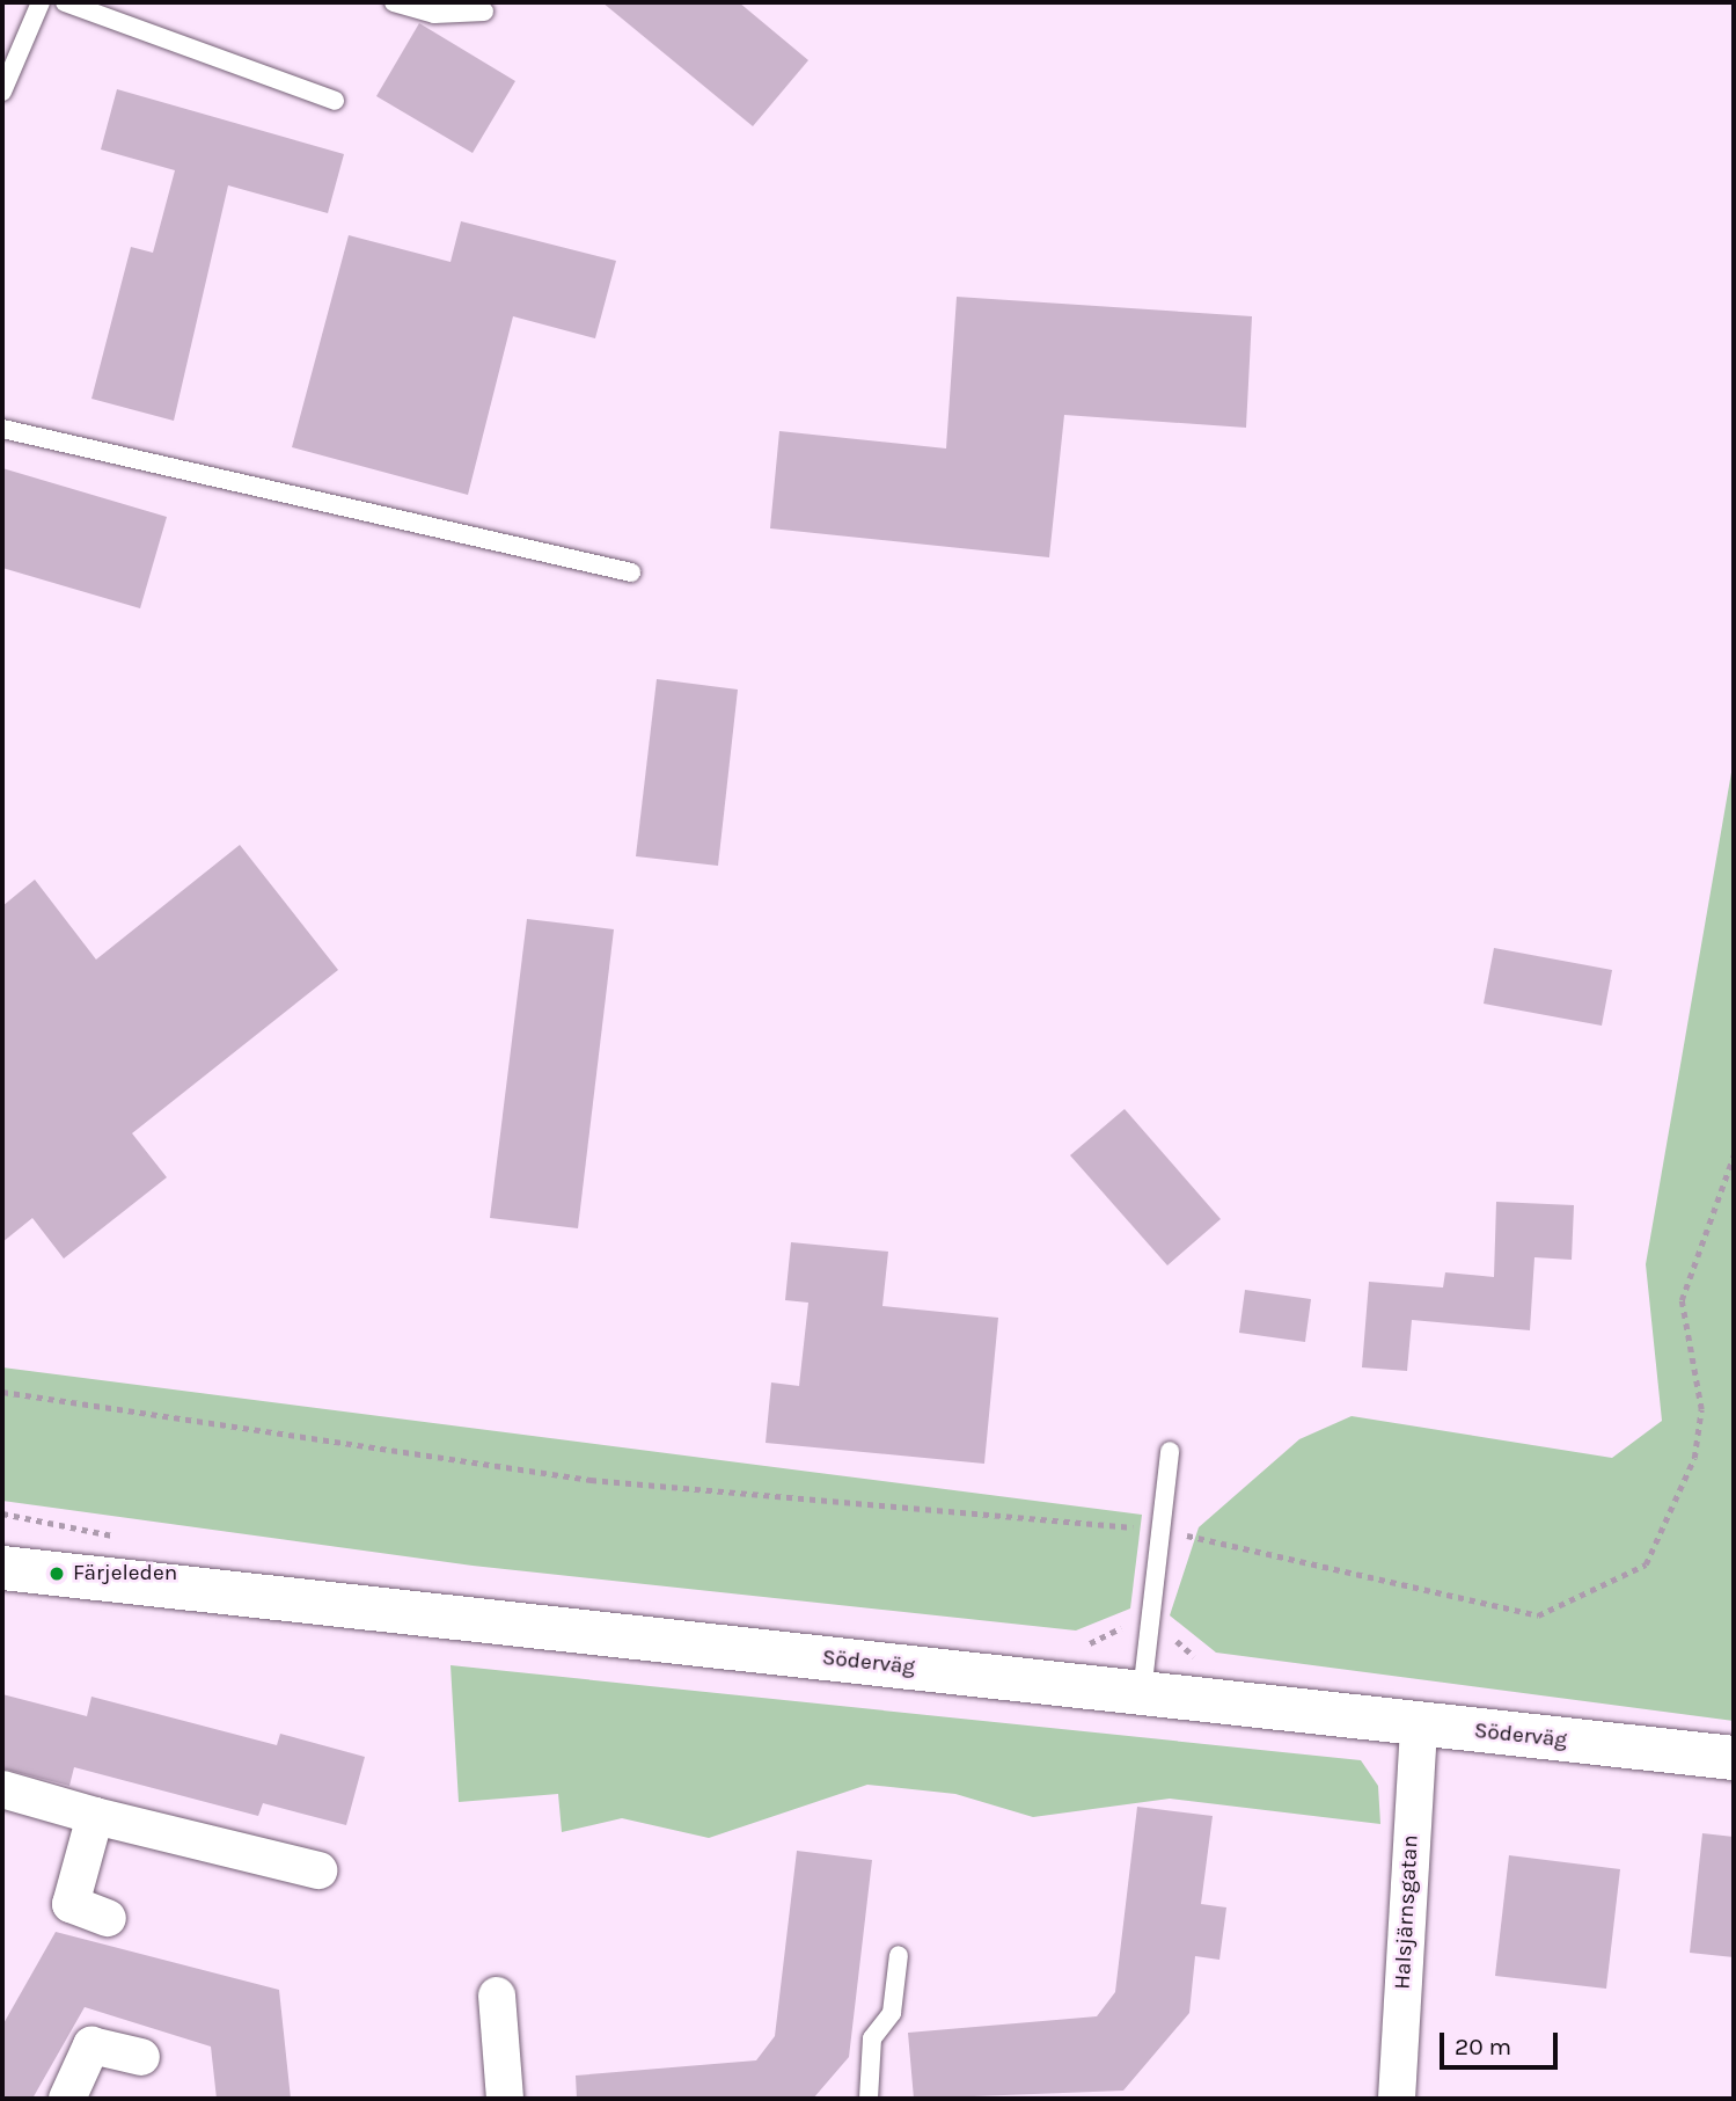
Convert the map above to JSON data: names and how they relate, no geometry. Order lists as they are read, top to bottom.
{
  "streets": {
    "main road": ["Söderväg"],
    "street": ["Halsjärnsgatan"]
  },
  "crossings": [
    ["Söderväg", "Halsjärnsgatan"]
  ],
  "places": ["Färjeleden"],
  "scale_bar": "20 m"
}
